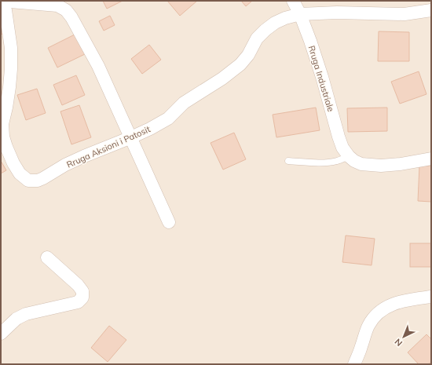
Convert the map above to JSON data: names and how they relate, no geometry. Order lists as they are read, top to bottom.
{
  "streets": {
    "street": ["Rruga Industriale", "Rruga Aksioni i Patosit"]
  },
  "crossings": [
    ["Rruga Industriale", "Rruga Aksioni i Patosit"]
  ],
  "north": "bottom left"
}
